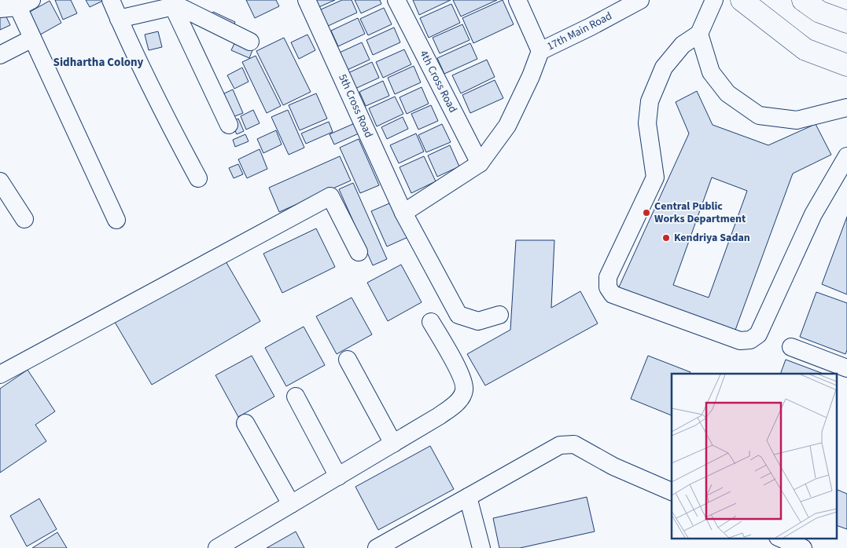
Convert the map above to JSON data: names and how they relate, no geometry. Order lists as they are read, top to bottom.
{
  "streets": {
    "street": ["17th Main Road", "4th Cross Road", "5th Cross Road"]
  },
  "districts": ["Sidhartha Colony"],
  "places": ["Central Public Works Department", "Kendriya Sadan"]
}
